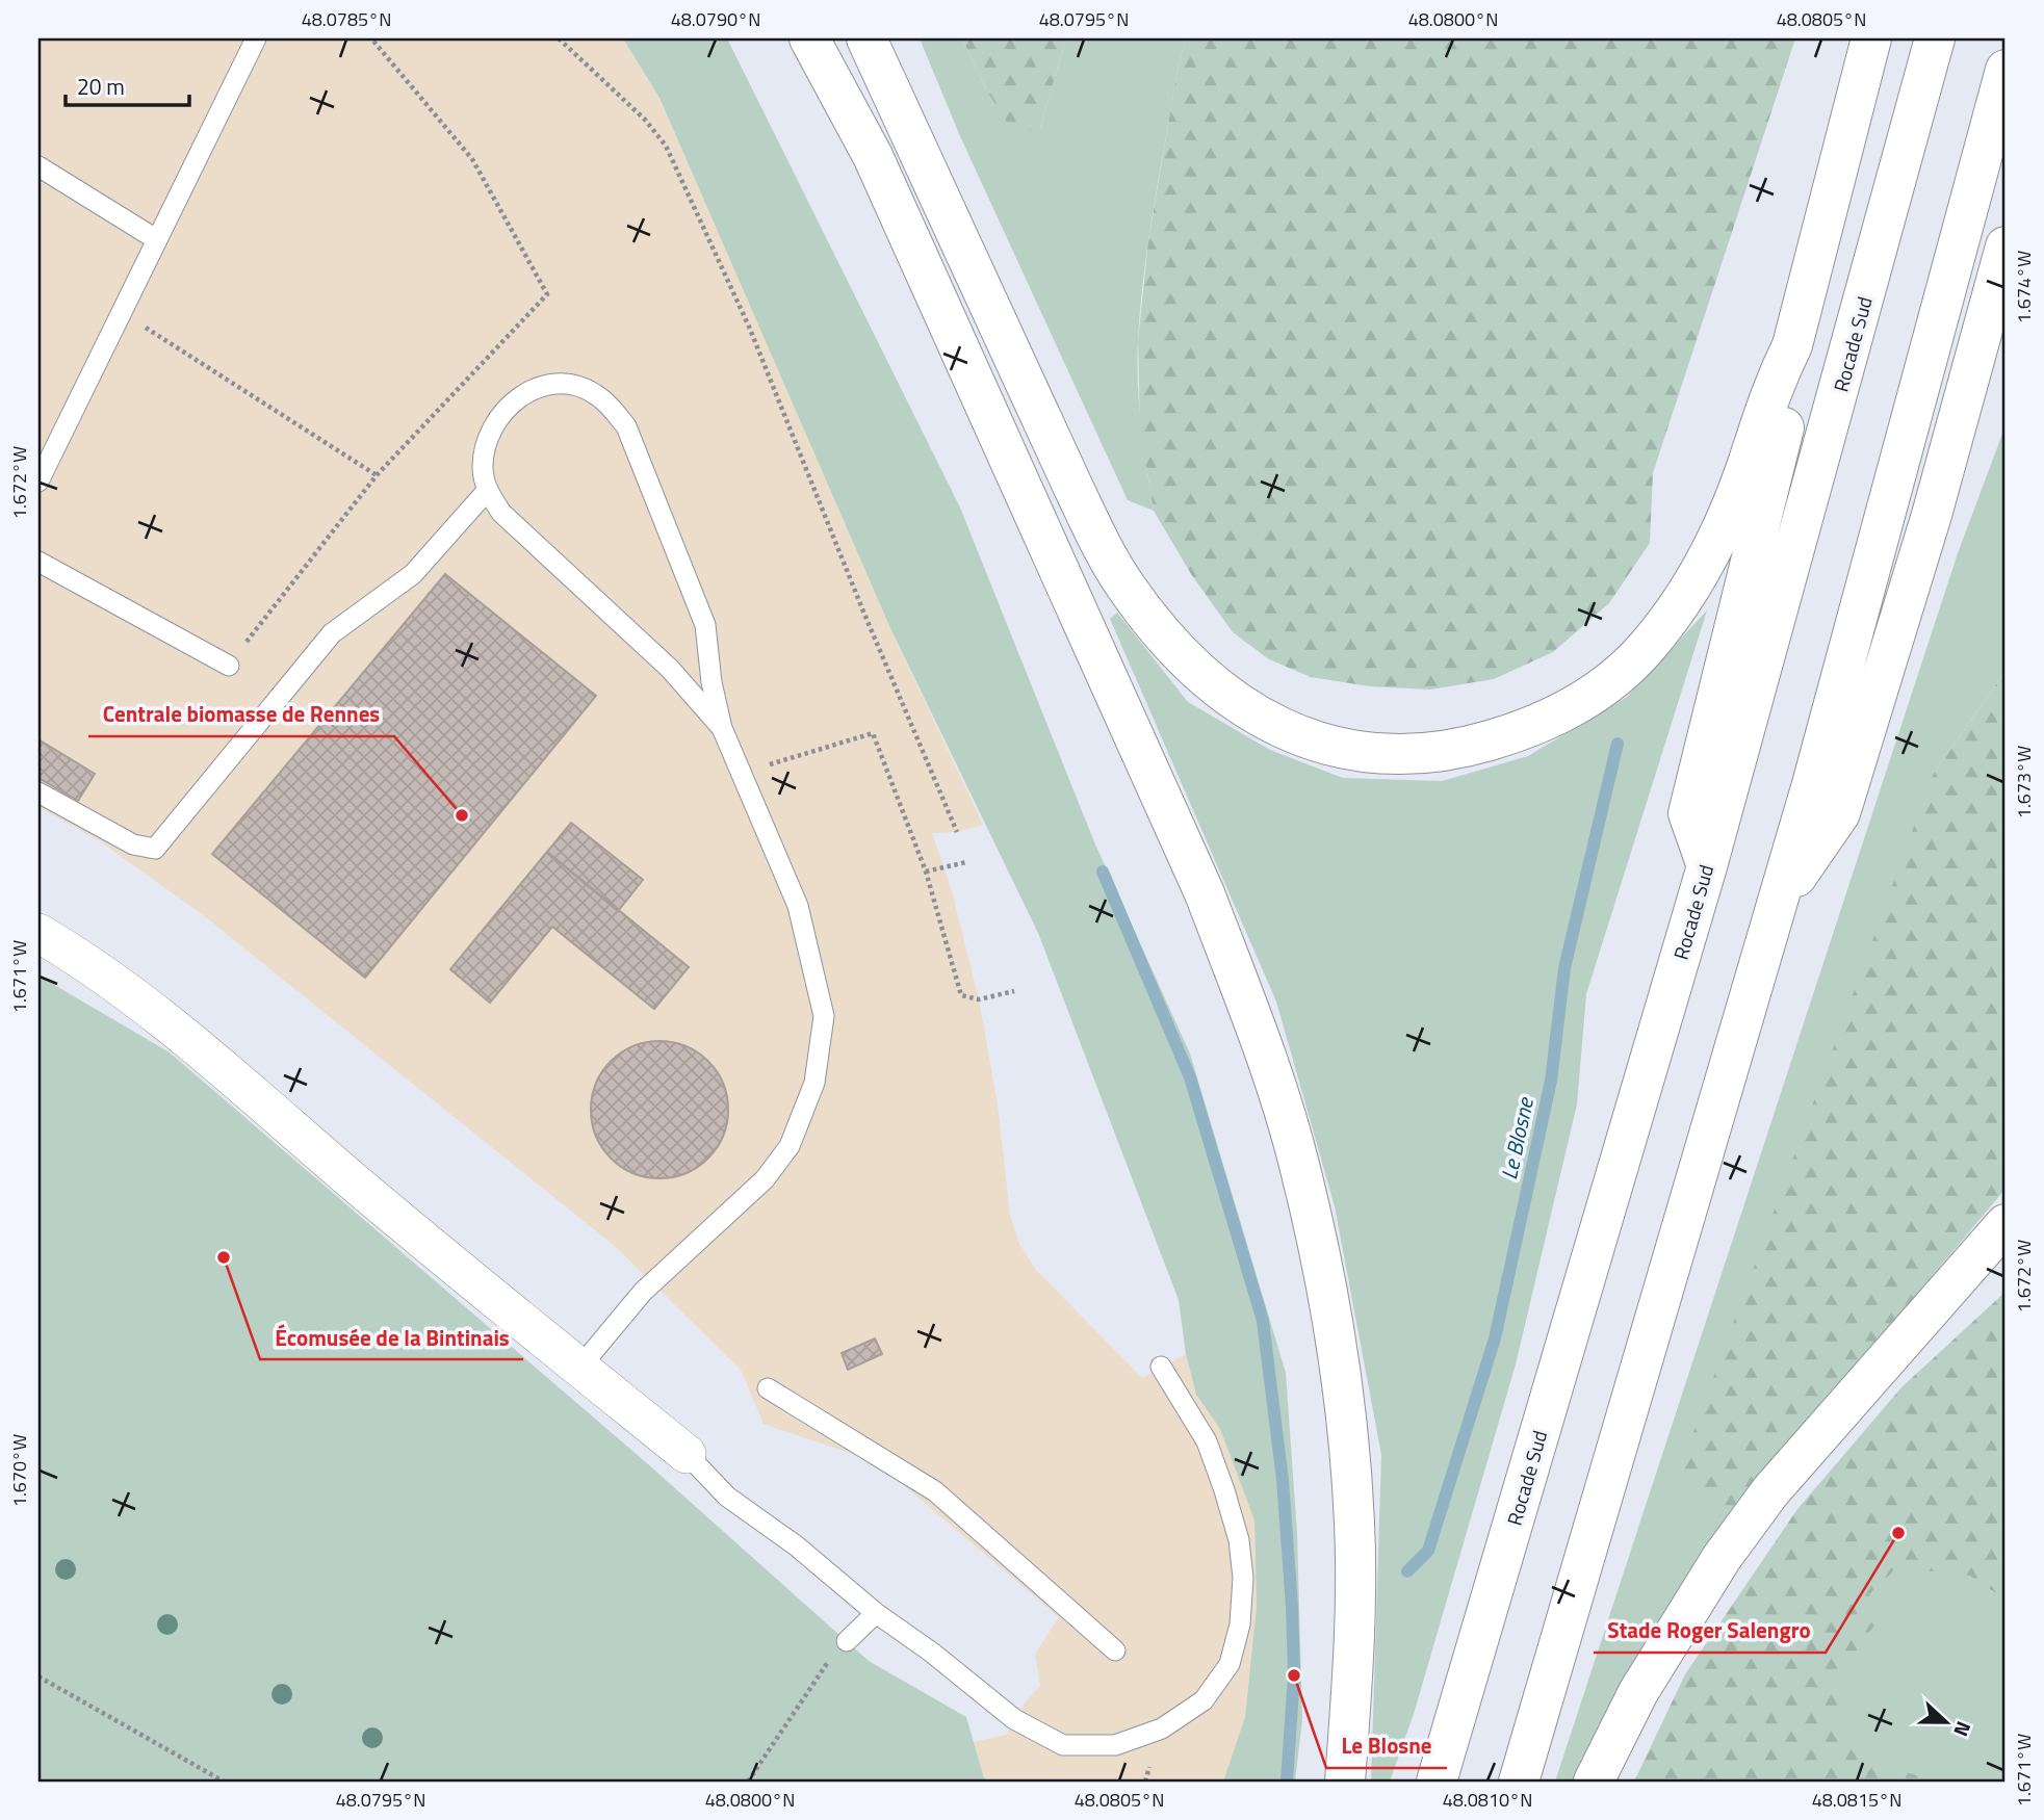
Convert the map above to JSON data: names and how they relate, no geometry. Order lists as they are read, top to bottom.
{
  "streets": {
    "highway": ["Rocade Sud"]
  },
  "water": ["Le Blosne"],
  "places": [
    "Centrale biomasse de Rennes",
    "Écomusée de la Bintinais",
    "Stade Roger Salengro",
    "Le Blosne"
  ],
  "scale_bar": "20 m",
  "north": "right",
  "coordinates": [
    "48.0785°N",
    "48.0790°N",
    "48.0795°N",
    "48.0800°N",
    "48.0805°N",
    "1.674°W",
    "1.672°W",
    "1.673°W",
    "1.671°W",
    "1.670°W",
    "48.0810°N",
    "48.0815°N"
  ]
}
